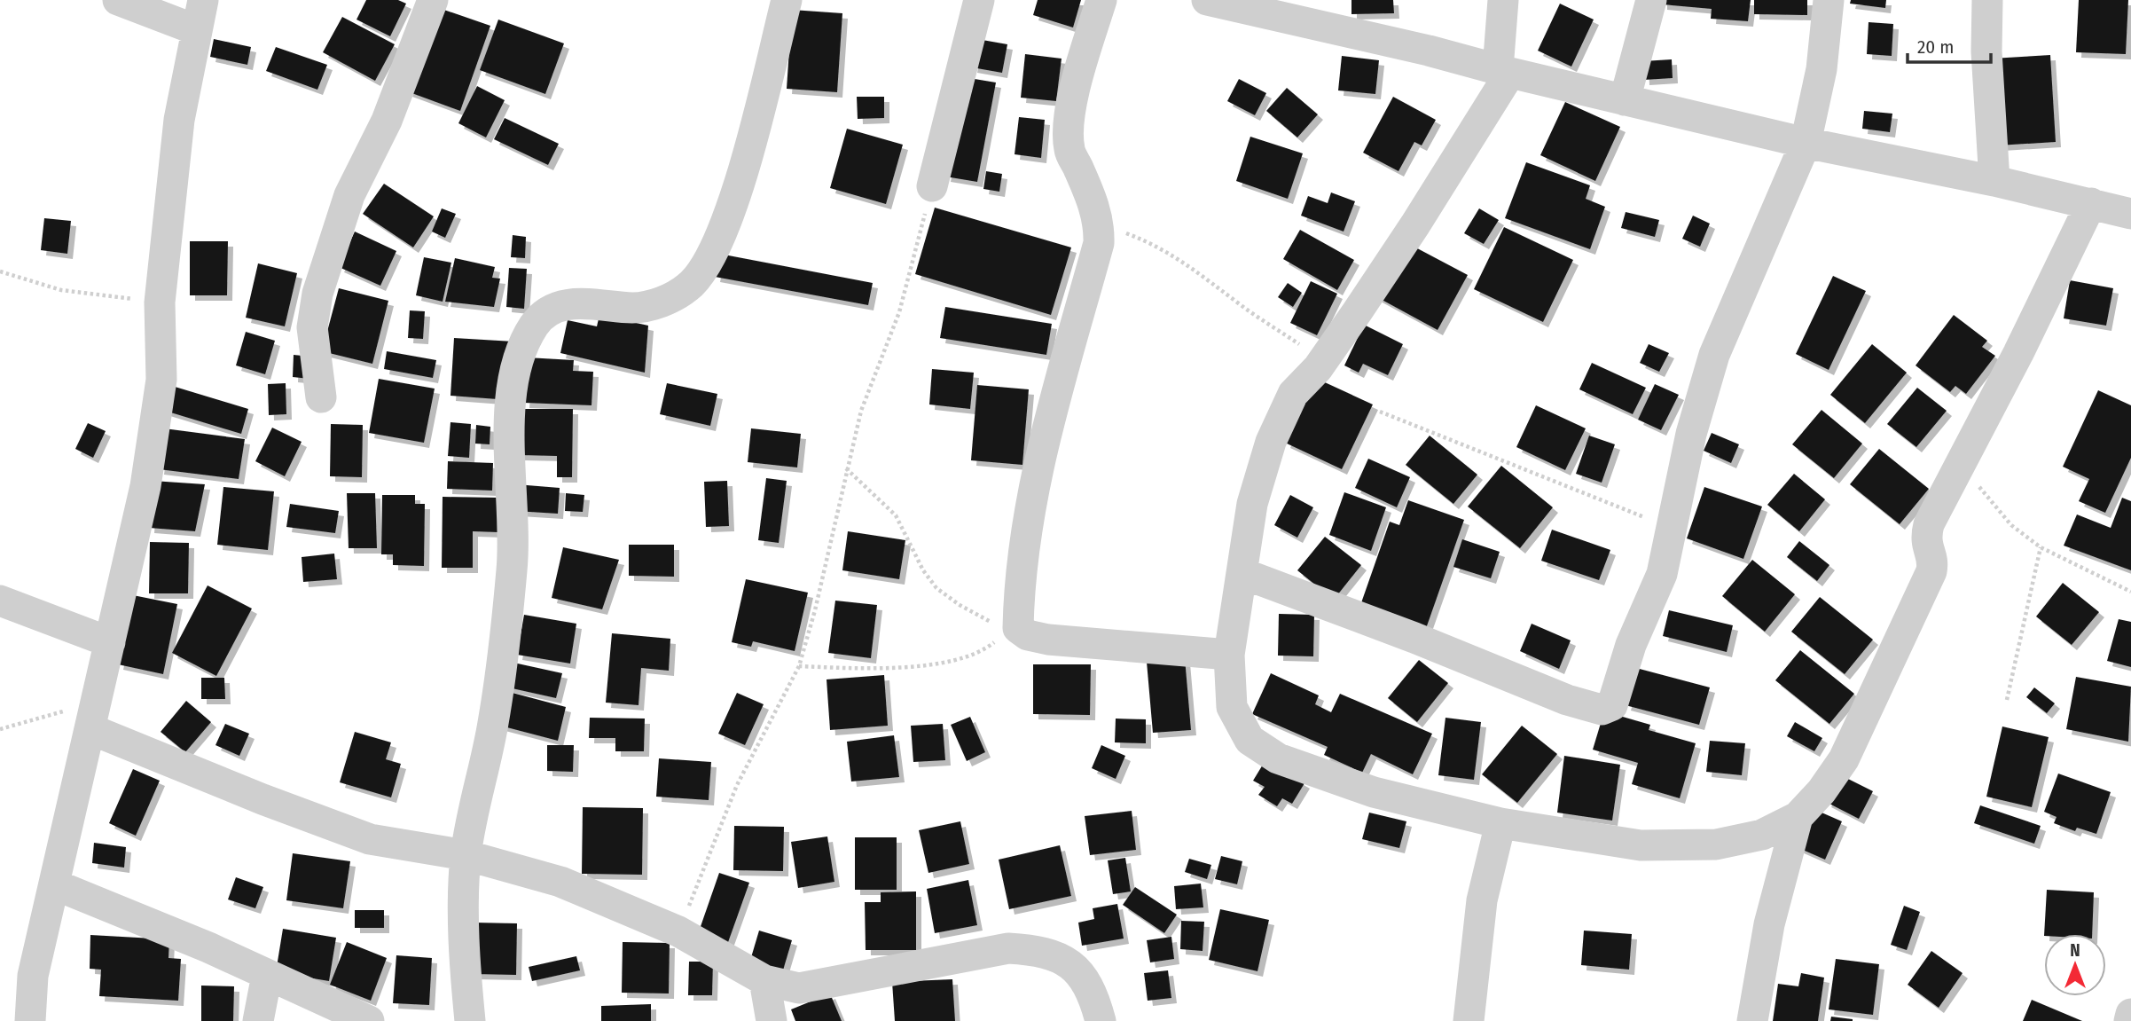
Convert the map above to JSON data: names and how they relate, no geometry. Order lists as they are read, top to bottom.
{
  "scale_bar": "20 m",
  "north": "top"
}
